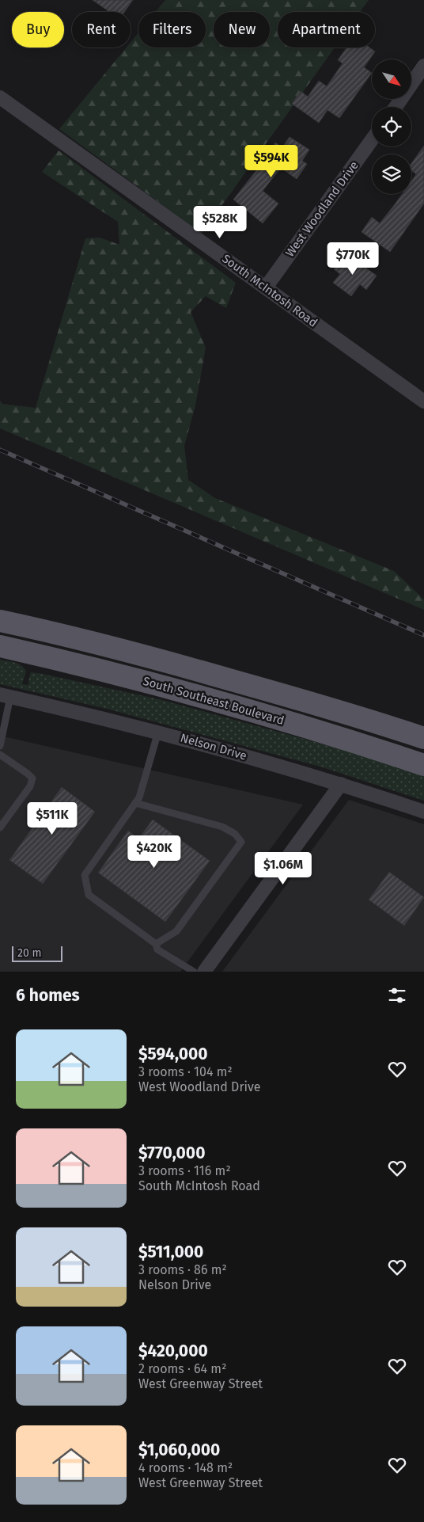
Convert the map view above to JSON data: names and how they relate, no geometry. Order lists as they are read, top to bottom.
{
  "streets": {
    "main road": ["South Southeast Boulevard"],
    "street": ["West Woodland Drive", "South McIntosh Road", "Nelson Drive"]
  },
  "crossings": [
    ["West Woodland Drive", "South McIntosh Road"]
  ],
  "scale_bar": "20 m",
  "north": "bottom right",
  "page": {
    "chip": [
      "Buy",
      "Rent",
      "Filters",
      "New",
      "Apartment"
    ],
    "price": [
      "$594K",
      "$528K",
      "$770K",
      "$511K",
      "$420K",
      "$1.06M"
    ],
    "scale": "20 m",
    "heading": "6 homes",
    "list": [
      {
        "name": "$594,000",
        "note": "3 rooms · 104 m² · West Woodland Drive"
      },
      {
        "name": "$770,000",
        "note": "3 rooms · 116 m² · South McIntosh Road"
      },
      {
        "name": "$511,000",
        "note": "3 rooms · 86 m² · Nelson Drive"
      },
      {
        "name": "$420,000",
        "note": "2 rooms · 64 m² · West Greenway Street"
      },
      {
        "name": "$1,060,000",
        "note": "4 rooms · 148 m² · West Greenway Street"
      }
    ]
  }
}
